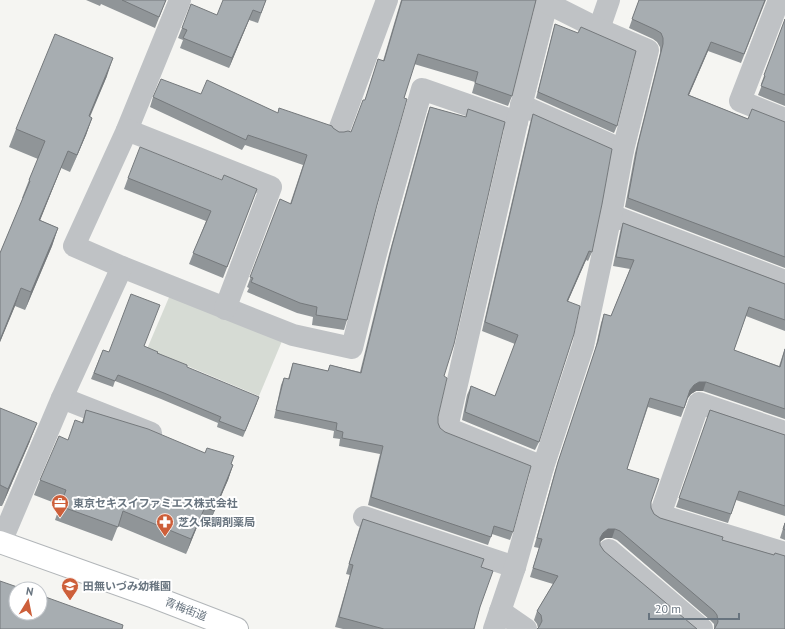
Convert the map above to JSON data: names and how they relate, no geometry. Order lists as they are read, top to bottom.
{
  "streets": {
    "main road": ["青梅街道"]
  },
  "places": {
    "office": ["東京セキスイファミエス株式会社"],
    "pharmacy": ["芝久保調剤薬局"],
    "school or university": ["田無いづみ幼稚園"]
  },
  "scale_bar": "20 m",
  "north": "top"
}
